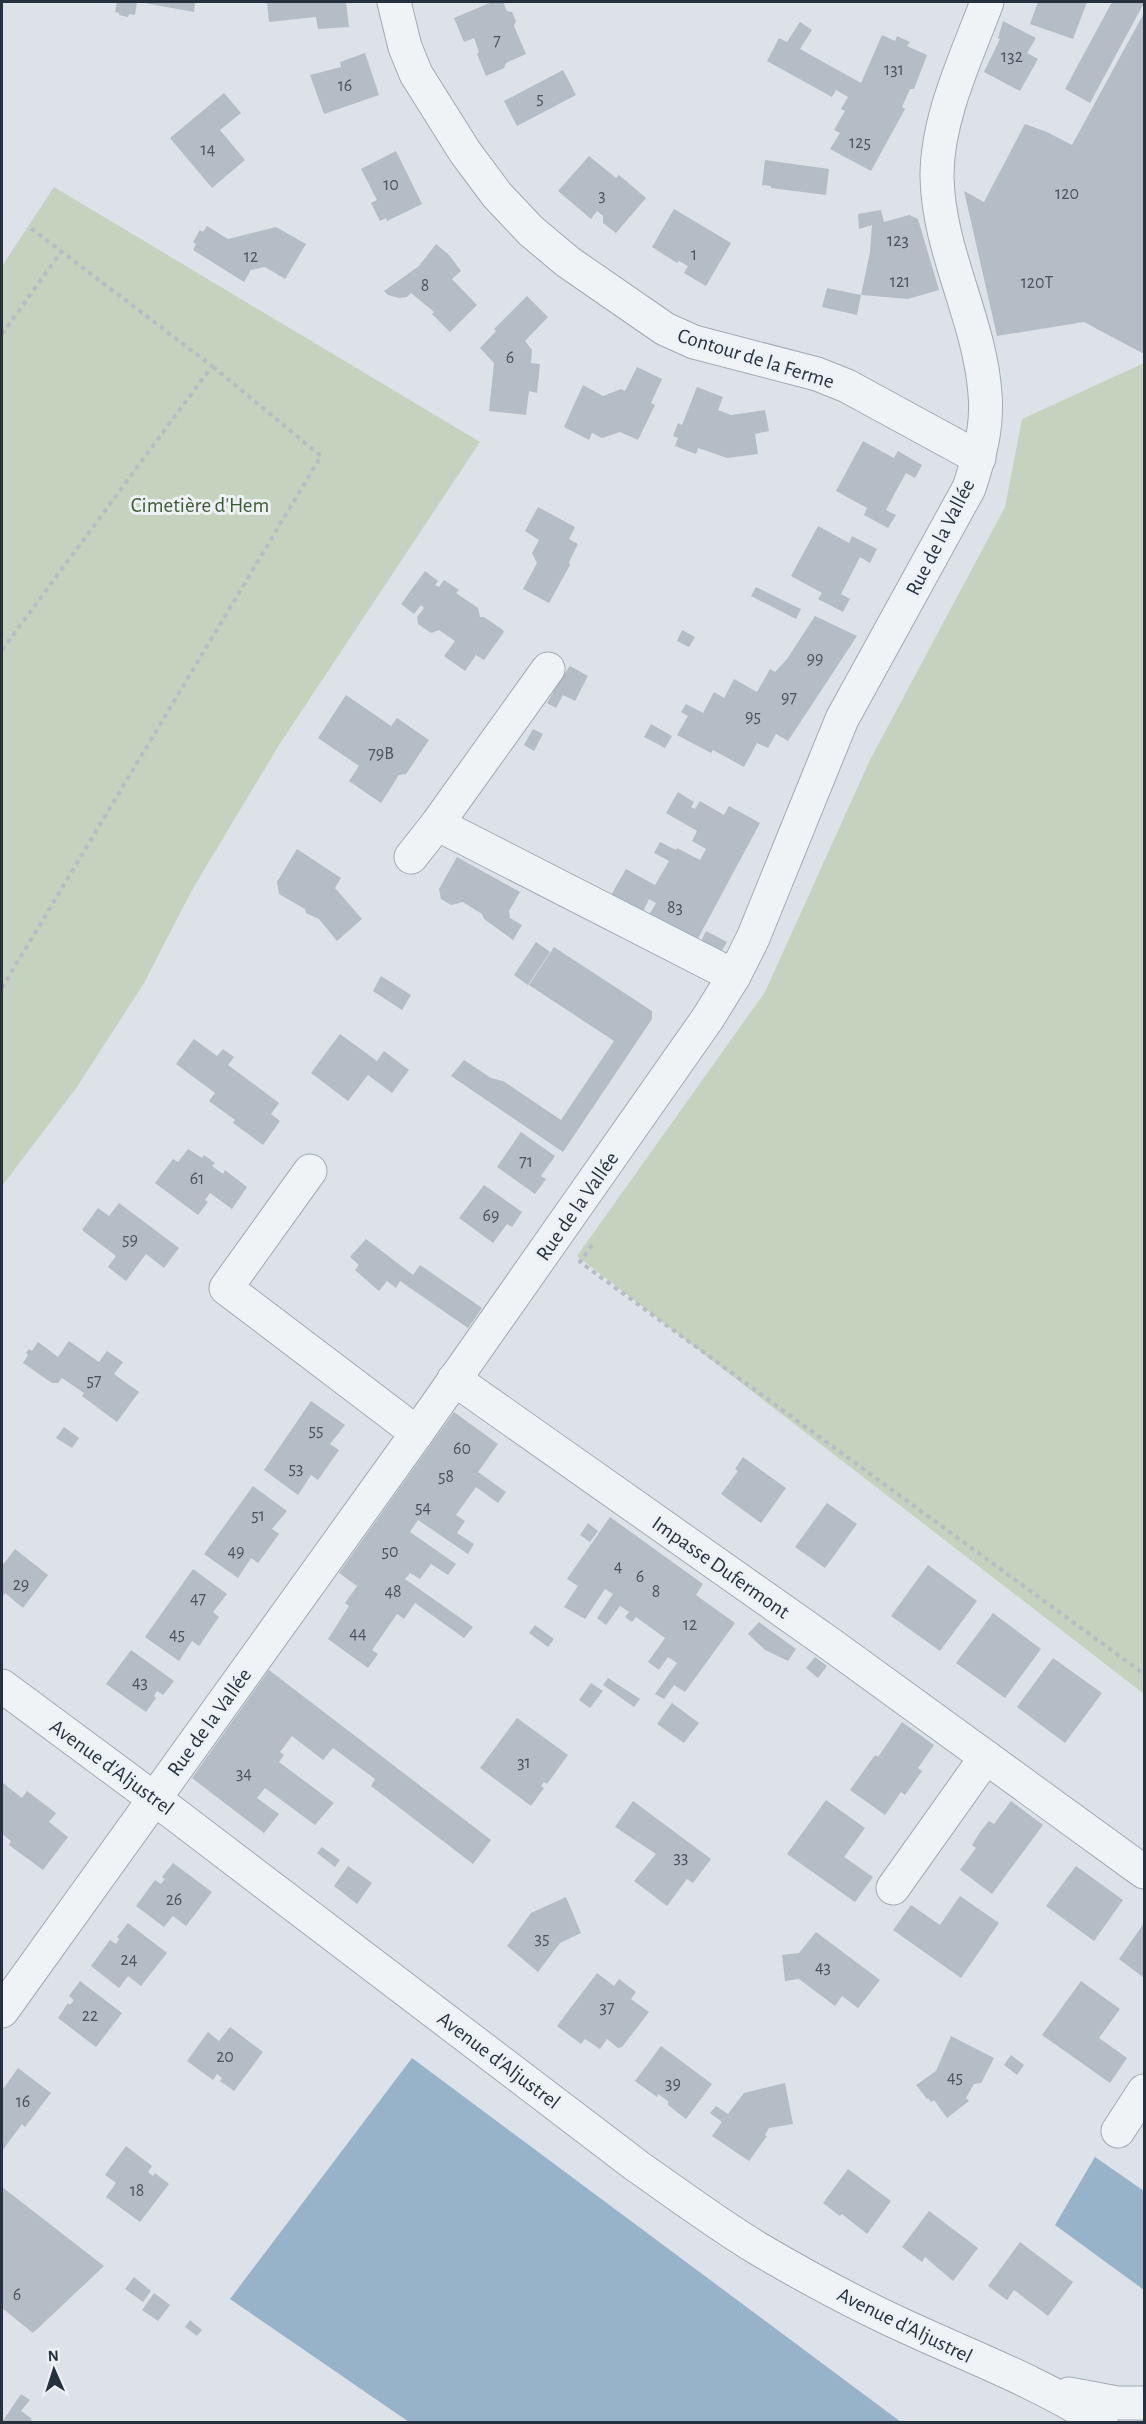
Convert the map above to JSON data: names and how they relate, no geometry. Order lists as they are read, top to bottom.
{
  "streets": {
    "street": [
      "Contour de la Ferme",
      "Rue de la Vallée",
      "Impasse Dufermont",
      "Avenue d'Aljustrel"
    ]
  },
  "crossings": [
    ["Contour de la Ferme", "Rue de la Vallée"],
    ["Rue de la Vallée", "Impasse Dufermont"],
    ["Rue de la Vallée", "Avenue d'Aljustrel"]
  ],
  "parks": ["Cimetière d'Hem"],
  "house_numbers": [
    "7",
    "132",
    "131",
    "16",
    "5",
    "125",
    "14",
    "10",
    "120",
    "3",
    "123",
    "1",
    "12",
    "121",
    "120T",
    "8",
    "6",
    "99",
    "97",
    "95",
    "79B",
    "83",
    "71",
    "61",
    "69",
    "59",
    "57",
    "55",
    "60",
    "53",
    "58",
    "54",
    "51",
    "49",
    "50",
    "4",
    "6",
    "29",
    "48",
    "8",
    "47",
    "12",
    "44",
    "45",
    "43",
    "31",
    "34",
    "33",
    "26",
    "35",
    "24",
    "43",
    "37",
    "22",
    "20",
    "45",
    "39",
    "16",
    "18",
    "6"
  ],
  "north": "top"
}
